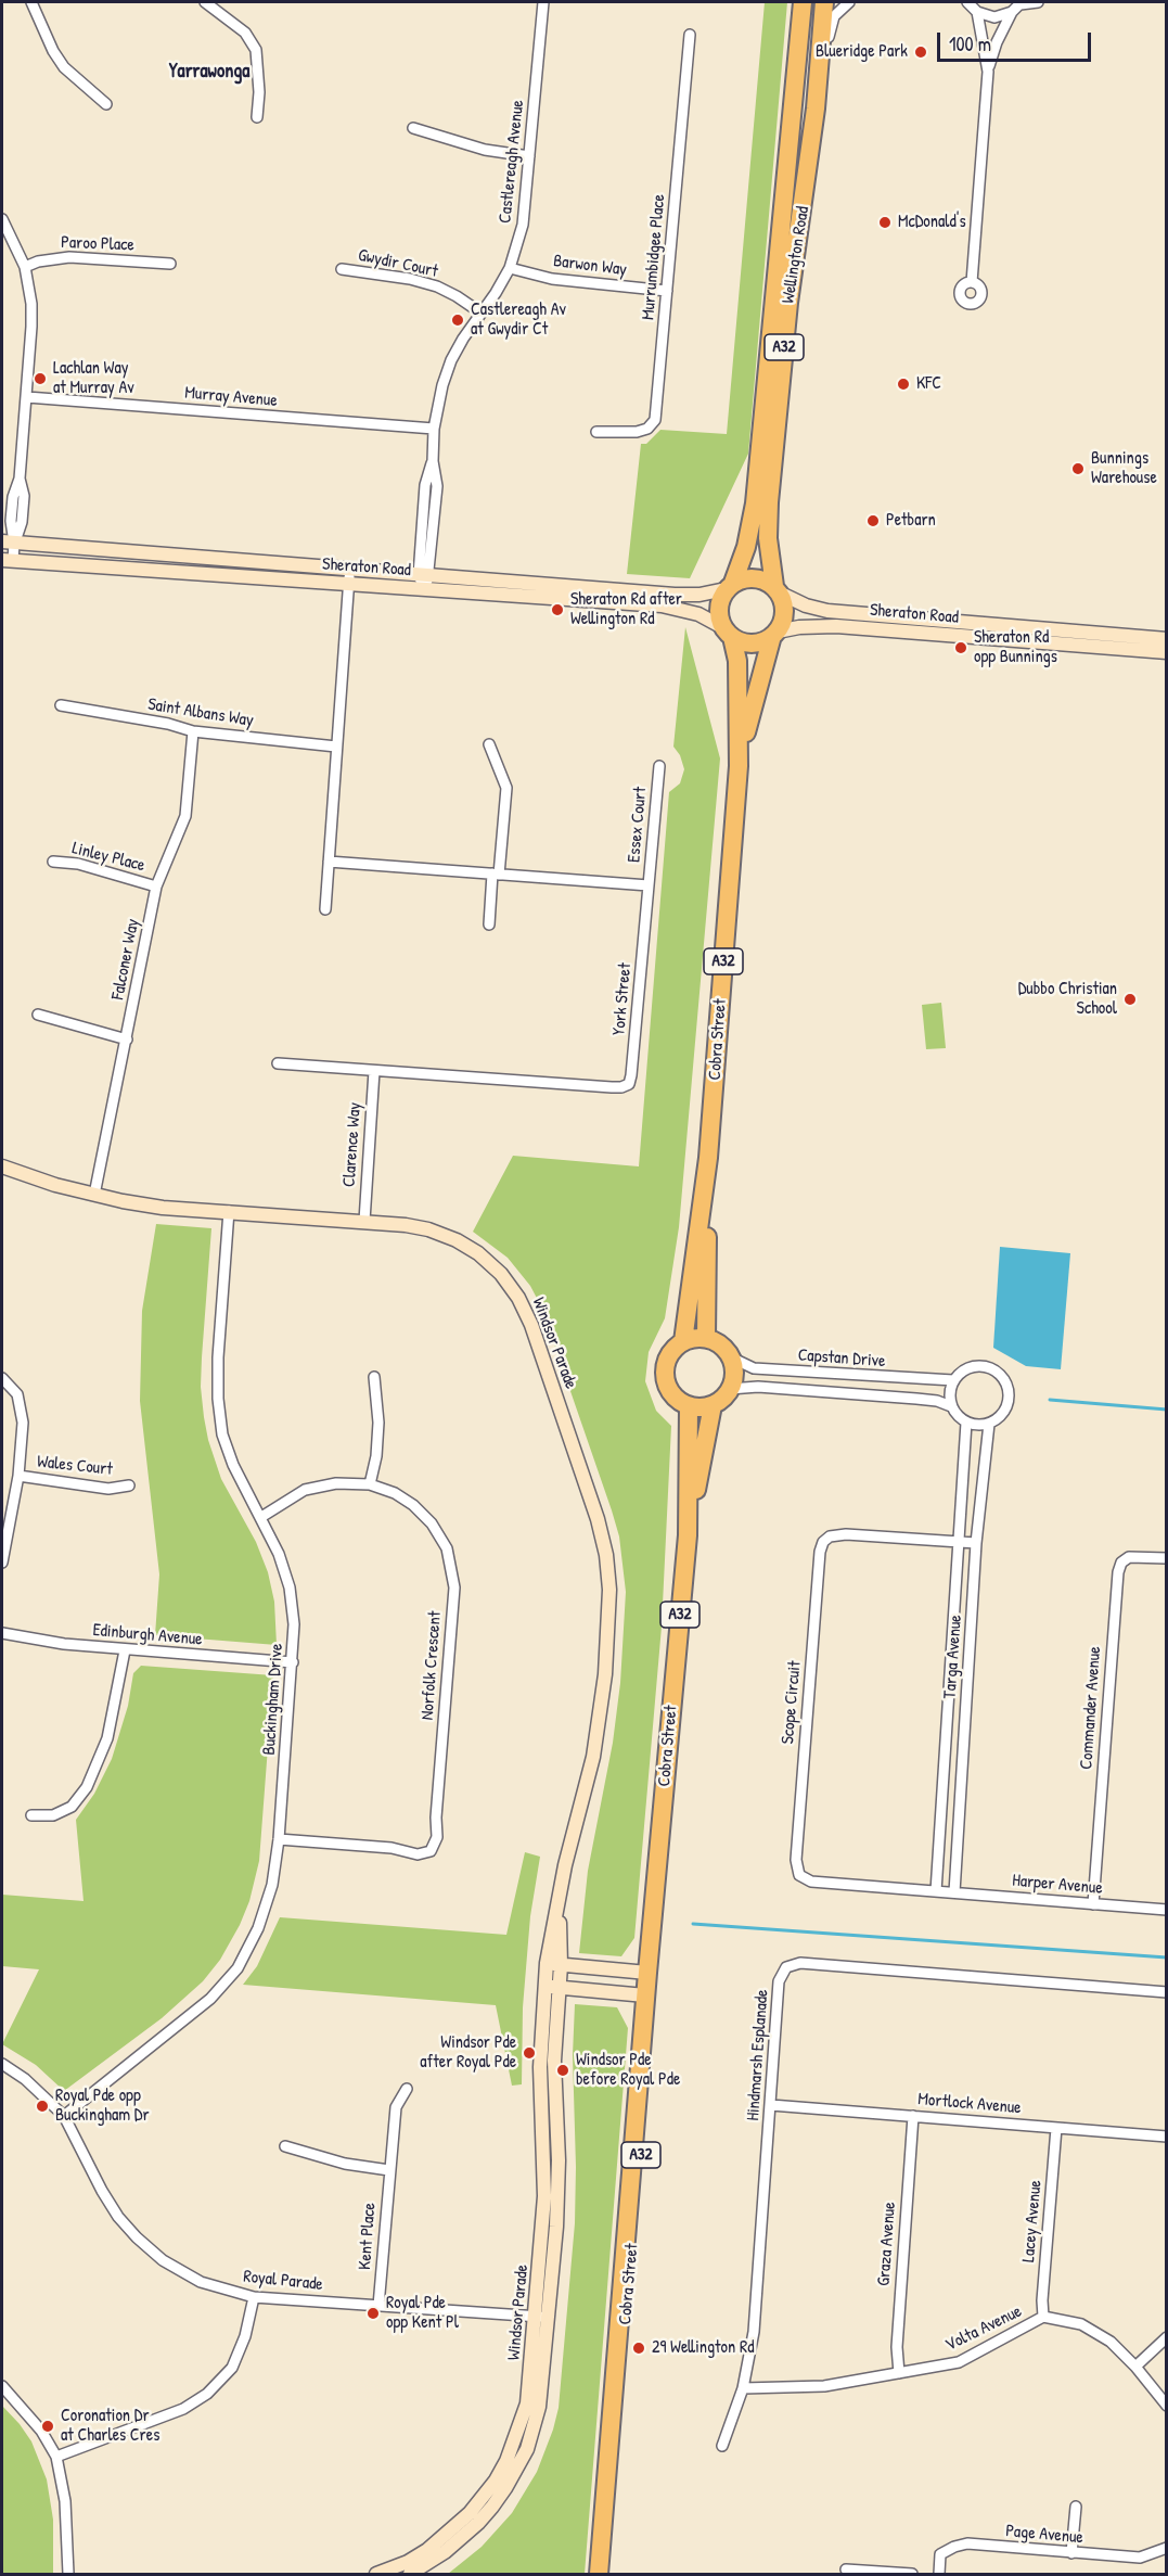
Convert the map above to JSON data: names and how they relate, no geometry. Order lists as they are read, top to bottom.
{
  "streets": {
    "highway": ["Wellington Road", "A32", "Cobra Street"],
    "street": [
      "Castlereagh Avenue",
      "Paroo Place",
      "Murrumbidgee Place",
      "Gwydir Court",
      "Barwon Way",
      "Murray Avenue",
      "Sheraton Road",
      "Saint Albans Way",
      "Essex Court",
      "Linley Place",
      "Falconer Way",
      "York Street",
      "Clarence Way",
      "Windsor Parade",
      "Capstan Drive",
      "Wales Court",
      "Edinburgh Avenue",
      "Targa Avenue",
      "Norfolk Crescent",
      "Buckingham Drive",
      "Scope Circuit",
      "Commander Avenue",
      "Harper Avenue",
      "Hindmarsh Esplanade",
      "Mortlock Avenue",
      "Lacey Avenue",
      "Kent Place",
      "Graza Avenue",
      "Royal Parade",
      "Volta Avenue",
      "Page Avenue"
    ]
  },
  "crossings": [
    ["Castlereagh Avenue", "Gwydir Court"],
    ["Castlereagh Avenue", "Barwon Way"],
    ["Castlereagh Avenue", "Murray Avenue"],
    ["Castlereagh Avenue", "Sheraton Road"],
    ["Wellington Road", "A32"],
    ["Wellington Road", "Sheraton Road"],
    ["Wellington Road", "Cobra Street"],
    ["Murrumbidgee Place", "Barwon Way"],
    ["A32", "Sheraton Road"],
    ["A32", "Cobra Street"],
    ["A32", "Capstan Drive"],
    ["Sheraton Road", "Cobra Street"],
    ["Saint Albans Way", "Falconer Way"],
    ["Essex Court", "York Street"],
    ["Linley Place", "Falconer Way"],
    ["Falconer Way", "Windsor Parade"],
    ["York Street", "Clarence Way"],
    ["Cobra Street", "Capstan Drive"],
    ["Clarence Way", "Windsor Parade"],
    ["Windsor Parade", "Buckingham Drive"],
    ["Windsor Parade", "Royal Parade"],
    ["Capstan Drive", "Targa Avenue"],
    ["Edinburgh Avenue", "Buckingham Drive"],
    ["Targa Avenue", "Scope Circuit"],
    ["Targa Avenue", "Harper Avenue"],
    ["Norfolk Crescent", "Buckingham Drive"],
    ["Buckingham Drive", "Royal Parade"],
    ["Scope Circuit", "Harper Avenue"],
    ["Commander Avenue", "Harper Avenue"],
    ["Hindmarsh Esplanade", "Mortlock Avenue"],
    ["Hindmarsh Esplanade", "Volta Avenue"],
    ["Mortlock Avenue", "Lacey Avenue"],
    ["Mortlock Avenue", "Graza Avenue"],
    ["Lacey Avenue", "Volta Avenue"],
    ["Kent Place", "Royal Parade"],
    ["Graza Avenue", "Volta Avenue"]
  ],
  "districts": ["Yarrawonga"],
  "places": [
    "Blueridge Park",
    "McDonald's",
    "Castlereagh Av at Gwydir Ct",
    "Lachlan Way at Murray Av",
    "KFC",
    "Bunnings Warehouse",
    "Petbarn",
    "Sheraton Rd after Wellington Rd",
    "Sheraton Rd opp Bunnings",
    "Dubbo Christian School",
    "Windsor Pde after Royal Pde",
    "Windsor Pde before Royal Pde",
    "Royal Pde opp Buckingham Dr",
    "Royal Pde opp Kent Pl",
    "29 Wellington Rd",
    "Coronation Dr at Charles Cres"
  ],
  "scale_bar": "100 m"
}
